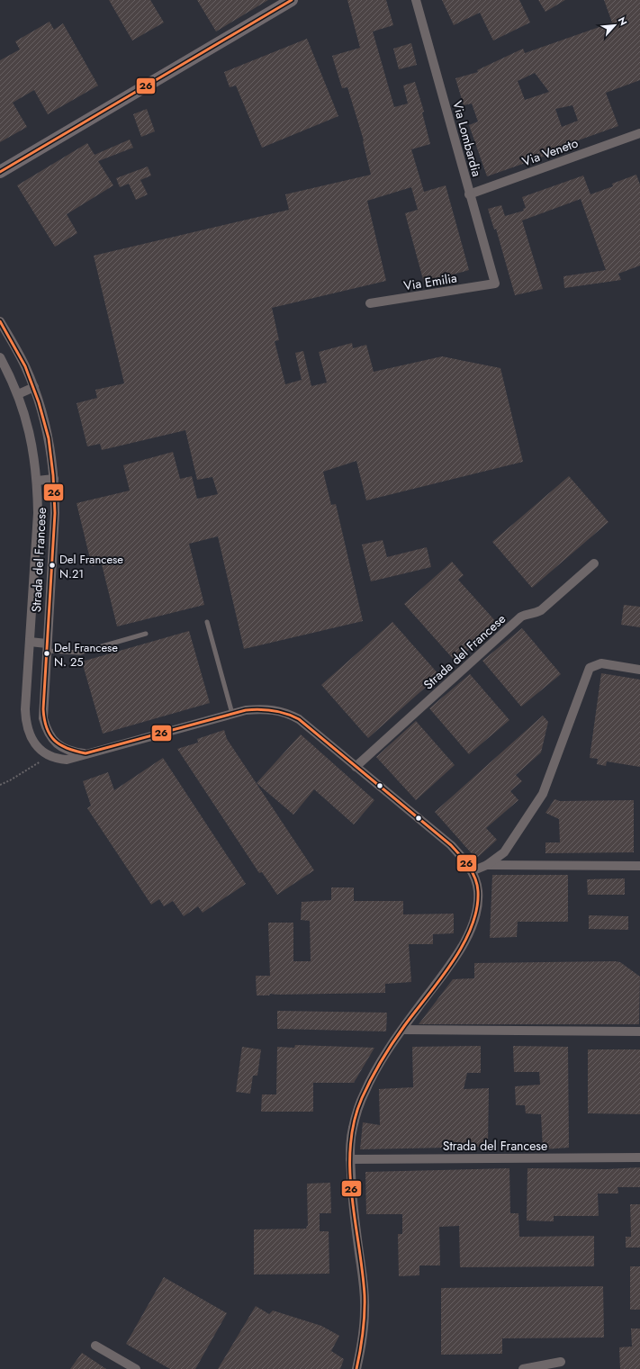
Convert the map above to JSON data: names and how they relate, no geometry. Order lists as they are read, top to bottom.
{
  "streets": {
    "street": [
      "Via Lombardia",
      "Via Veneto",
      "Via Emilia",
      "Strada del Francese"
    ]
  },
  "crossings": [
    ["Via Lombardia", "Via Veneto"],
    ["Via Lombardia", "Via Emilia"]
  ],
  "places": ["Del Francese N.21", "Del Francese N. 25"],
  "lines": ["transit line 26"],
  "north": "top right"
}
